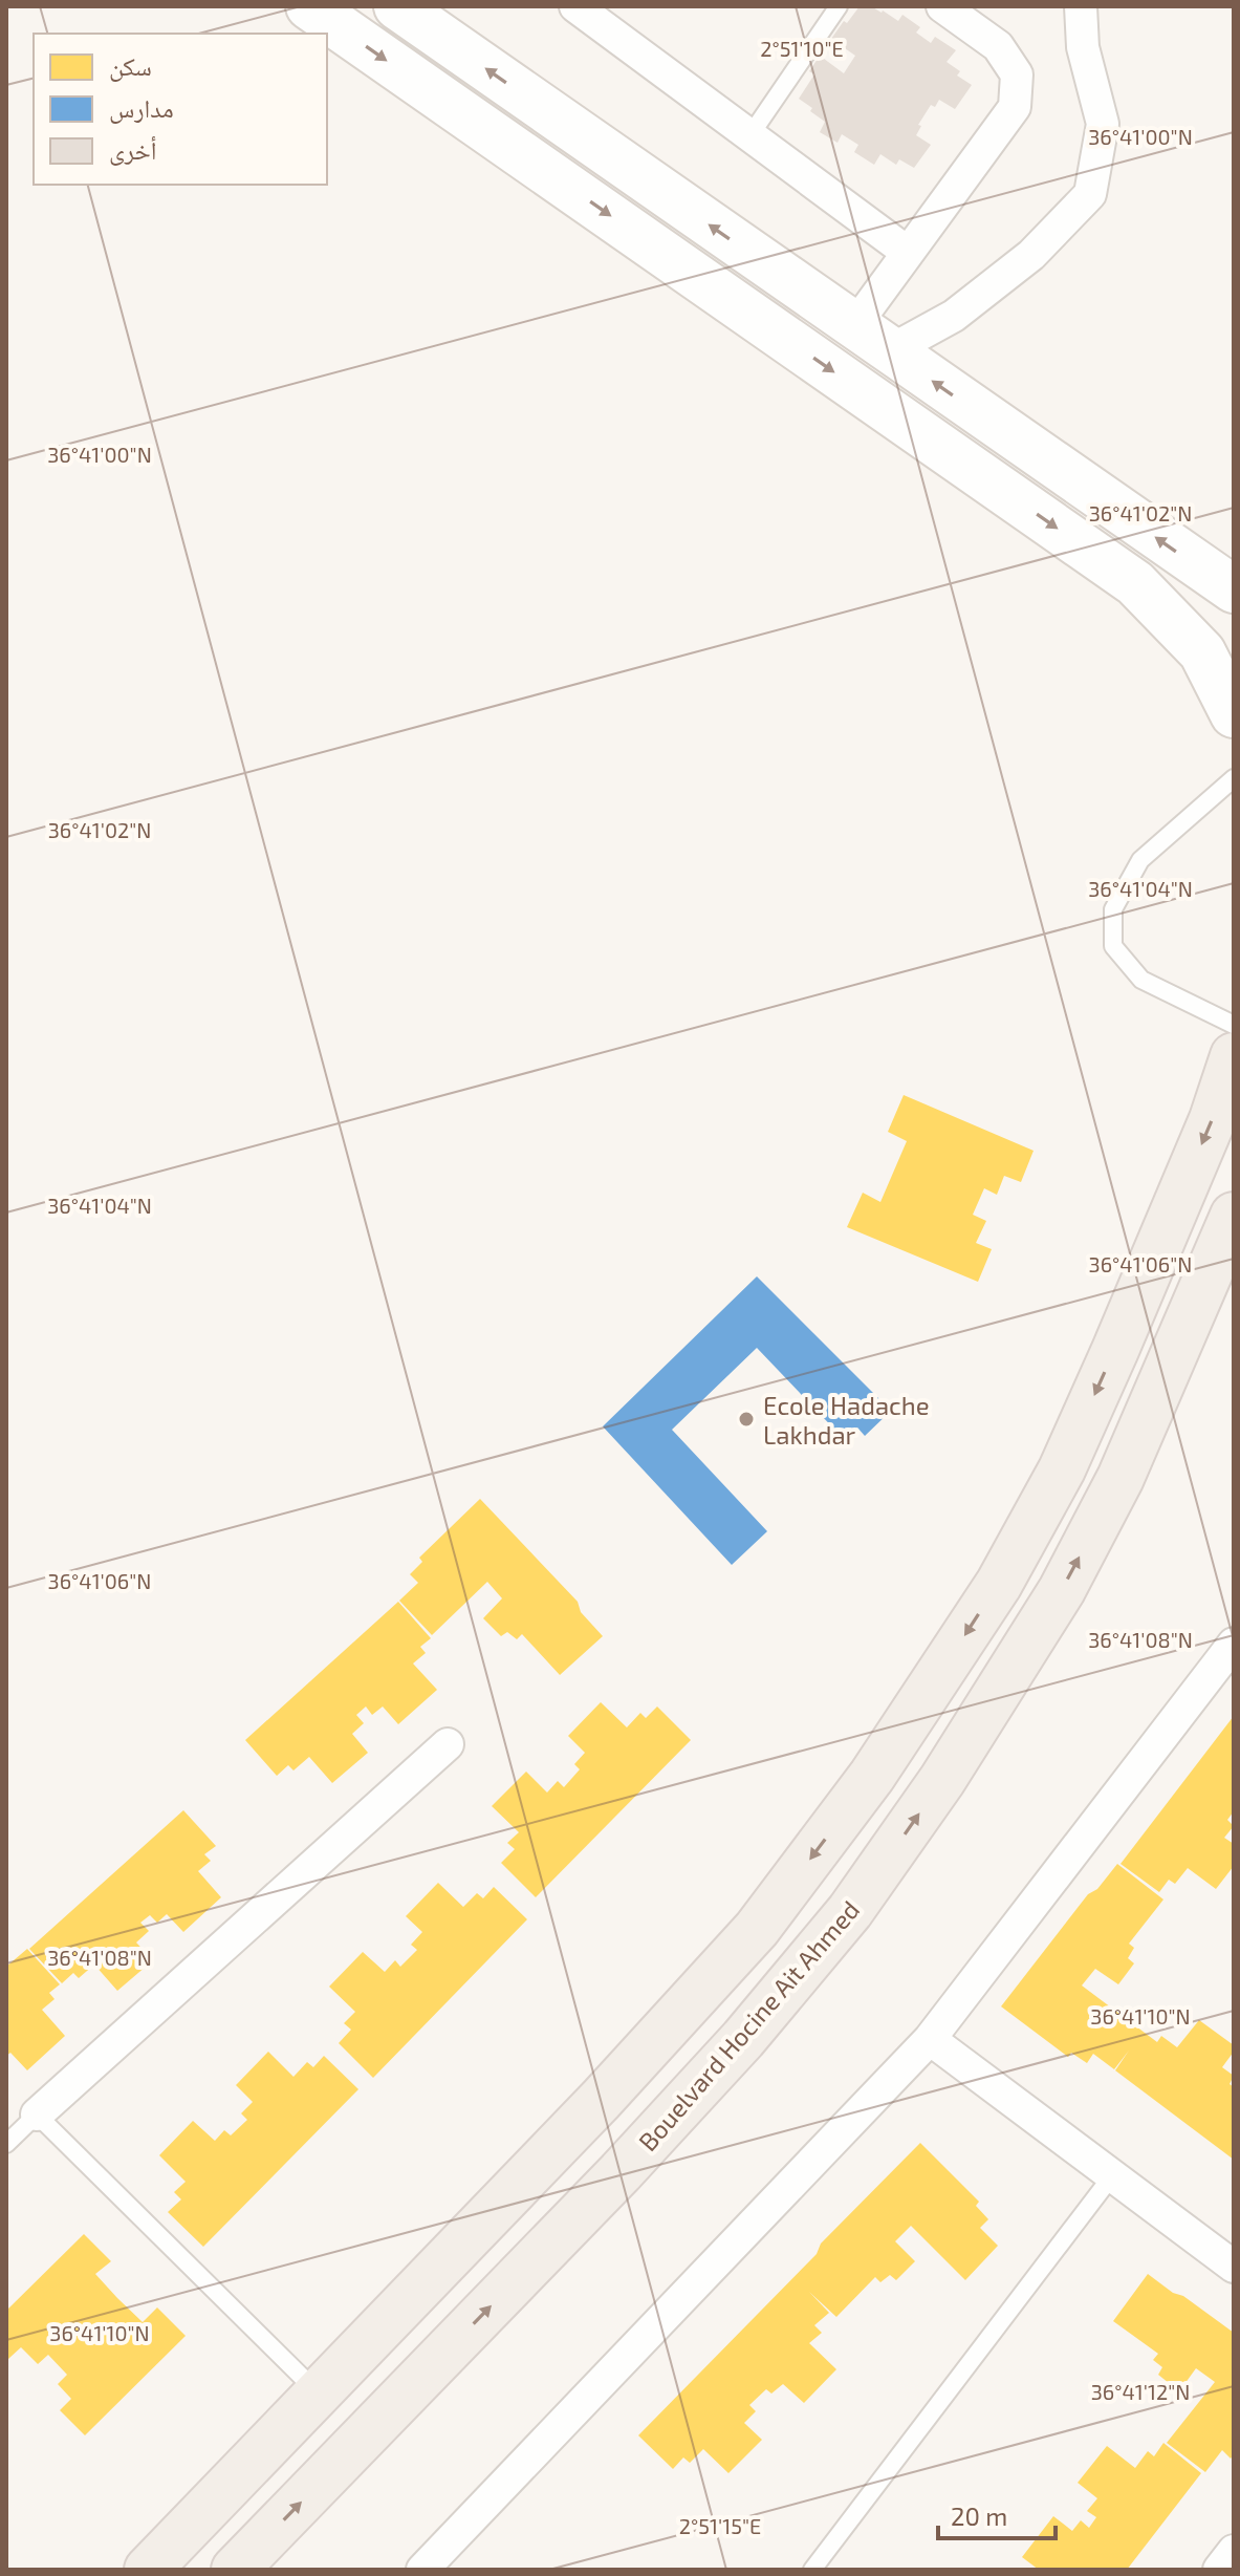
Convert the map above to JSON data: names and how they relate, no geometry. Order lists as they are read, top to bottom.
{
  "streets": {
    "main road": ["Bouelvard Hocine Ait Ahmed"]
  },
  "places": ["Ecole Hadache Lakhdar"],
  "legend": ["سكن", "مدارس", "أخرى"],
  "scale_bar": "20 m",
  "coordinates": [
    "2°51'10\"E",
    "36°41'00\"N",
    "36°41'02\"N",
    "36°41'04\"N",
    "36°41'06\"N",
    "36°41'08\"N",
    "36°41'10\"N",
    "36°41'12\"N",
    "2°51'15\"E"
  ]
}
